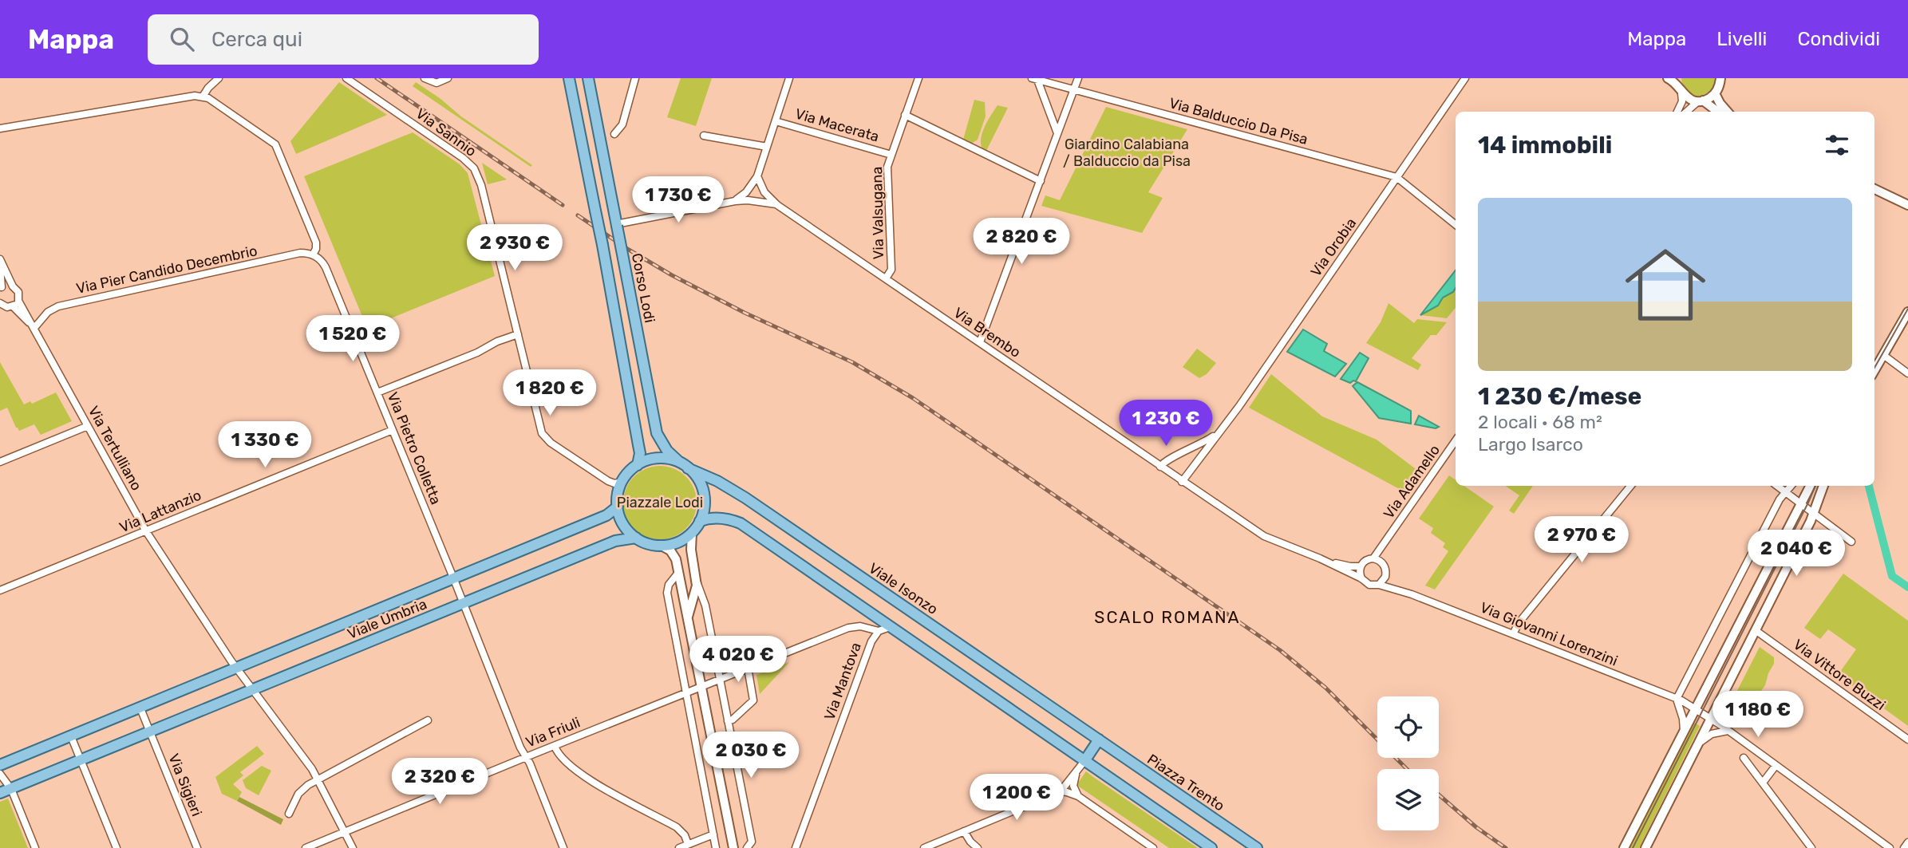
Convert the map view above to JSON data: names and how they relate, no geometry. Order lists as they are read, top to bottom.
{
  "streets": {
    "main road": [
      "Corso Lodi",
      "Viale Isonzo",
      "Viale Umbria",
      "Piazza Trento"
    ],
    "street": [
      "Via Balduccio Da Pisa",
      "Via Macerata",
      "Via Sannio",
      "Via Valsugana",
      "Via Orobia",
      "Via Pier Candido Decembrio",
      "Via Brembo",
      "Via Tertulliano",
      "Via Pietro Colletta",
      "Via Adamello",
      "Via Lattanzio",
      "Via Giovanni Lorenzini",
      "Via Vittore Buzzi",
      "Via Mantova",
      "Via Friuli",
      "Via Sigieri"
    ]
  },
  "crossings": [
    ["Via Balduccio Da Pisa", "Via Orobia"],
    ["Via Macerata", "Via Valsugana"],
    ["Via Sannio", "Corso Lodi"],
    ["Via Sannio", "Viale Isonzo"],
    ["Via Sannio", "Viale Umbria"],
    ["Via Valsugana", "Via Brembo"],
    ["Via Orobia", "Via Brembo"],
    ["Via Orobia", "Via Giovanni Lorenzini"],
    ["Via Pier Candido Decembrio", "Via Tertulliano"],
    ["Via Pier Candido Decembrio", "Via Pietro Colletta"],
    ["Corso Lodi", "Via Brembo"],
    ["Corso Lodi", "Viale Isonzo"],
    ["Corso Lodi", "Viale Umbria"],
    ["Via Brembo", "Via Giovanni Lorenzini"],
    ["Via Tertulliano", "Via Lattanzio"],
    ["Via Tertulliano", "Viale Umbria"],
    ["Via Tertulliano", "Via Friuli"],
    ["Via Pietro Colletta", "Via Lattanzio"],
    ["Via Pietro Colletta", "Viale Umbria"],
    ["Via Pietro Colletta", "Via Friuli"],
    ["Viale Isonzo", "Viale Umbria"],
    ["Viale Isonzo", "Piazza Trento"],
    ["Viale Umbria", "Via Sigieri"],
    ["Via Mantova", "Via Friuli"]
  ],
  "districts": ["SCALO ROMANA"],
  "parks": ["Giardino Calabiana / Balduccio da Pisa", "Piazzale Lodi"],
  "page": {
    "header": "Mappa",
    "search": "Cerca qui",
    "nav": ["Mappa", "Livelli", "Condividi"],
    "heading": "14 immobili",
    "price": [
      "1 730 €",
      "2 820 €",
      "2 930 €",
      "1 520 €",
      "1 820 €",
      "1 230 €",
      "1 330 €",
      "2 970 €",
      "2 040 €",
      "4 020 €",
      "1 180 €",
      "2 030 €",
      "2 320 €",
      "1 200 €"
    ],
    "list": [
      {
        "name": "1 230 €/mese",
        "note": "2 locali · 68 m² · Largo Isarco"
      }
    ]
  }
}
